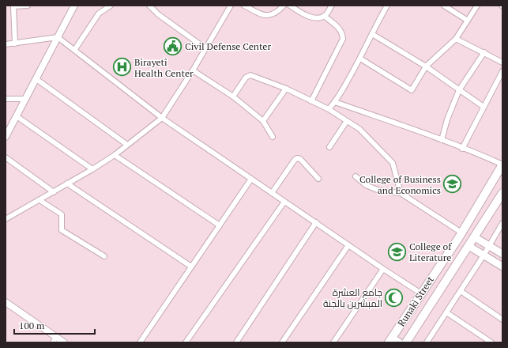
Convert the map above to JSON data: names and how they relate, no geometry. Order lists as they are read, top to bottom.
{
  "streets": {
    "main road": ["Runaki Street"]
  },
  "places": {
    "public building": ["Civil Defense Center"],
    "hospital": ["Birayetî Health Center"],
    "school or university": ["College of Business and Economics", "College of Literature"],
    "mosque": ["جامع العشرة المبشرين بالجنة"]
  },
  "scale_bar": "100 m"
}
